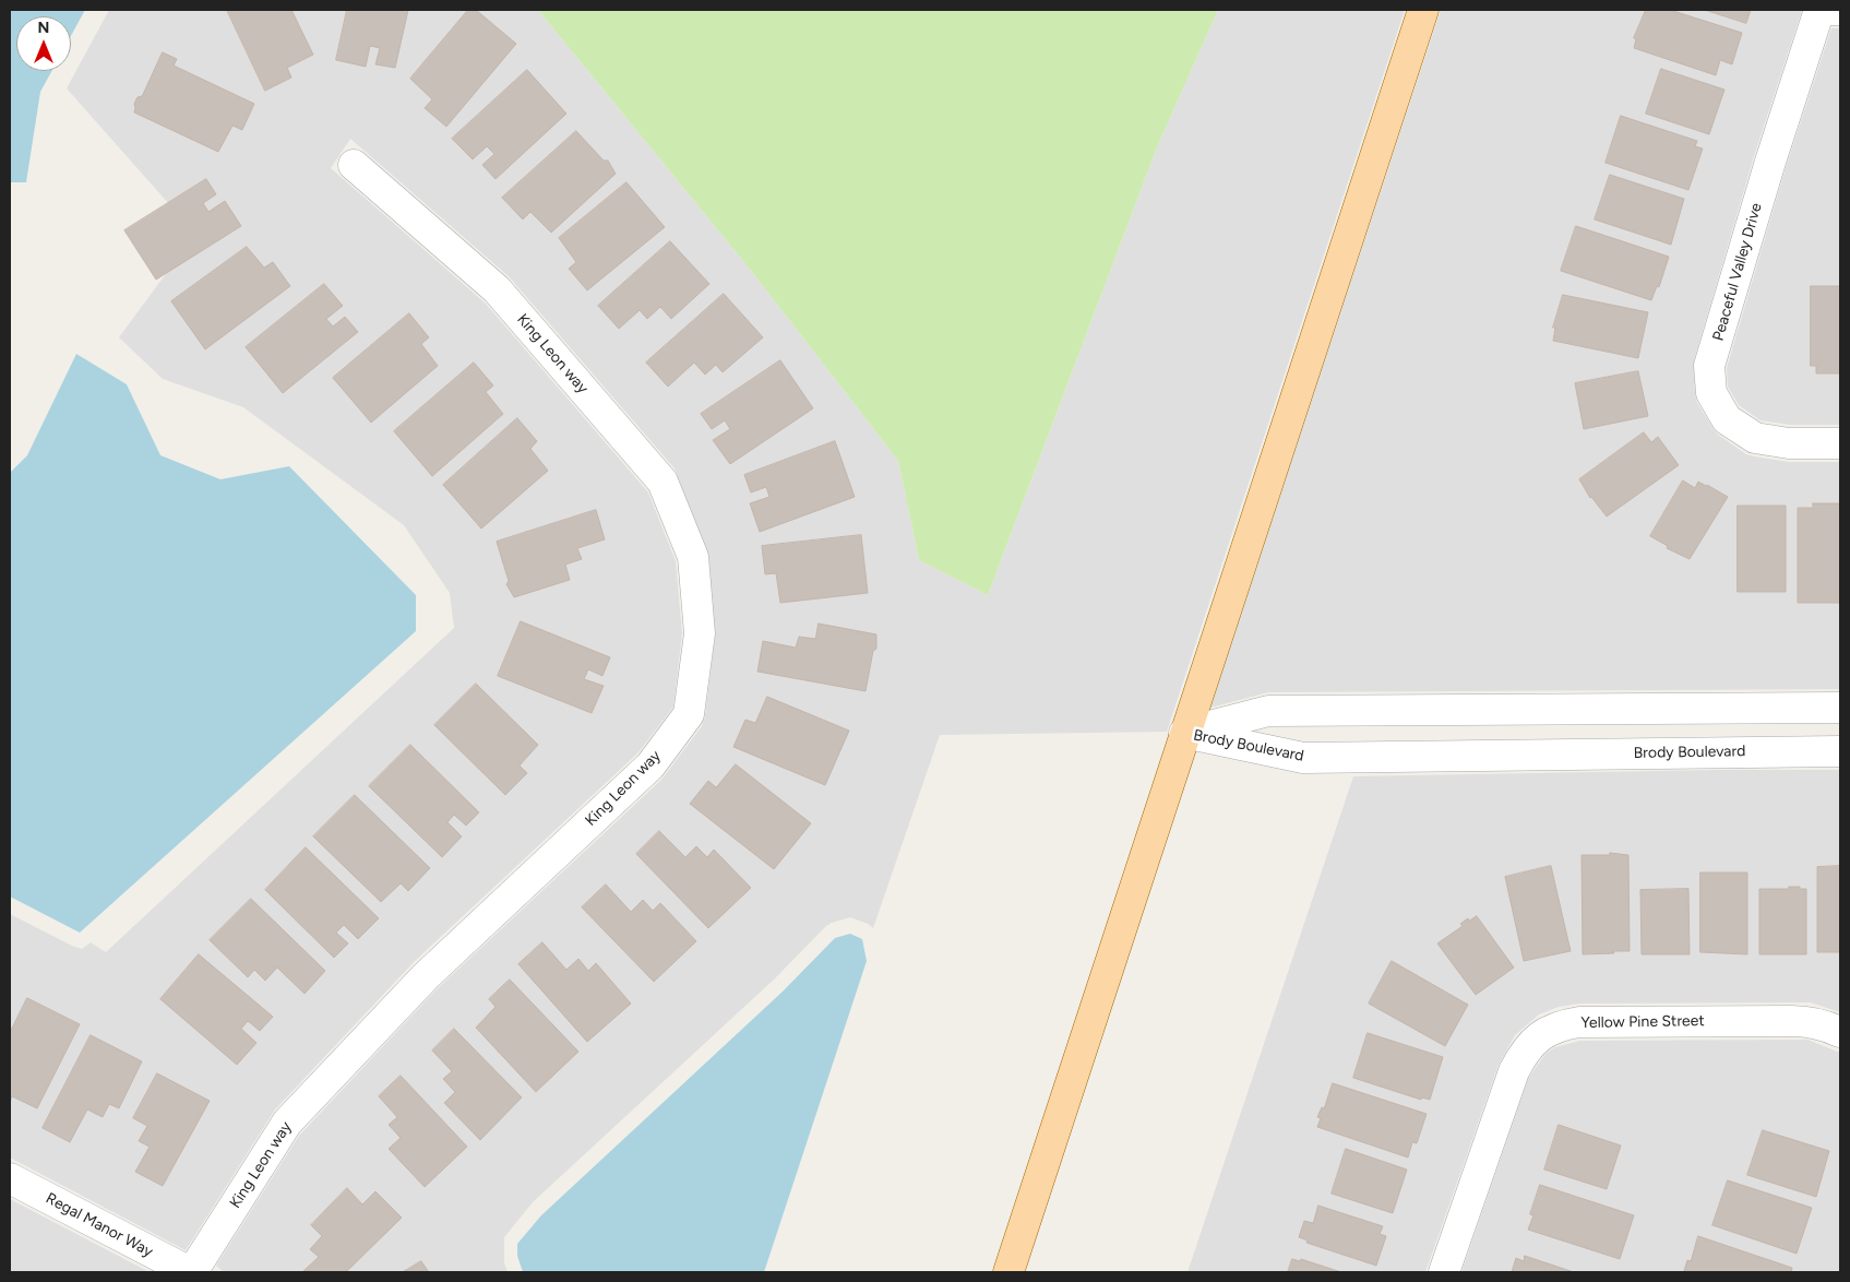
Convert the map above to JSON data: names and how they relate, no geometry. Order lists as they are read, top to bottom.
{
  "streets": {
    "street": [
      "Peaceful Valley Drive",
      "King Leon way",
      "Brody Boulevard",
      "Yellow Pine Street",
      "Regal Manor Way"
    ]
  },
  "crossings": [
    ["King Leon way", "Regal Manor Way"]
  ],
  "north": "top"
}
